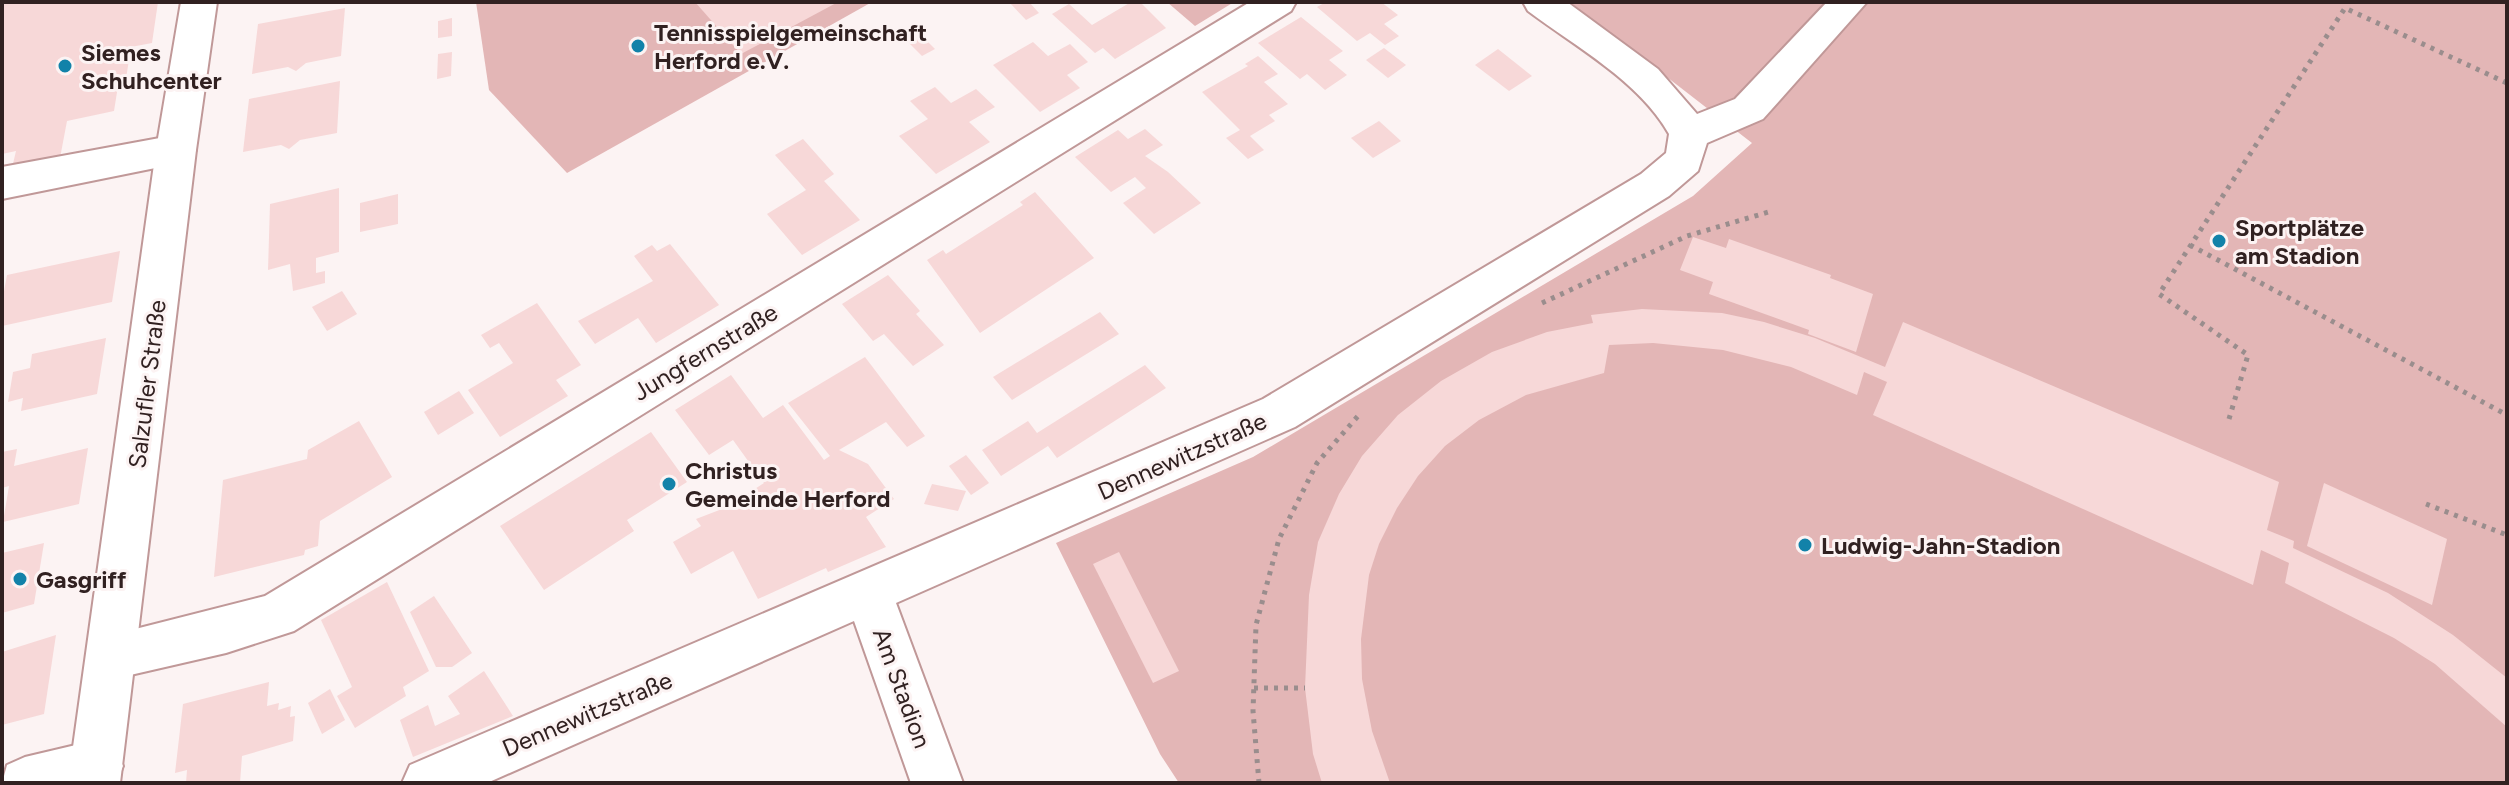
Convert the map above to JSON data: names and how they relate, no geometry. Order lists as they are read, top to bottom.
{
  "streets": {
    "street": [
      "Jungfernstraße",
      "Salzufler Straße",
      "Dennewitzstraße",
      "Am Stadion"
    ]
  },
  "crossings": [
    ["Jungfernstraße", "Salzufler Straße"],
    ["Dennewitzstraße", "Am Stadion"]
  ],
  "places": [
    "Tennisspielgemeinschaft Herford e.V.",
    "Siemes Schuhcenter",
    "Sportplätze am Stadion",
    "Christus Gemeinde Herford",
    "Ludwig-Jahn-Stadion",
    "Gasgriff"
  ]
}
